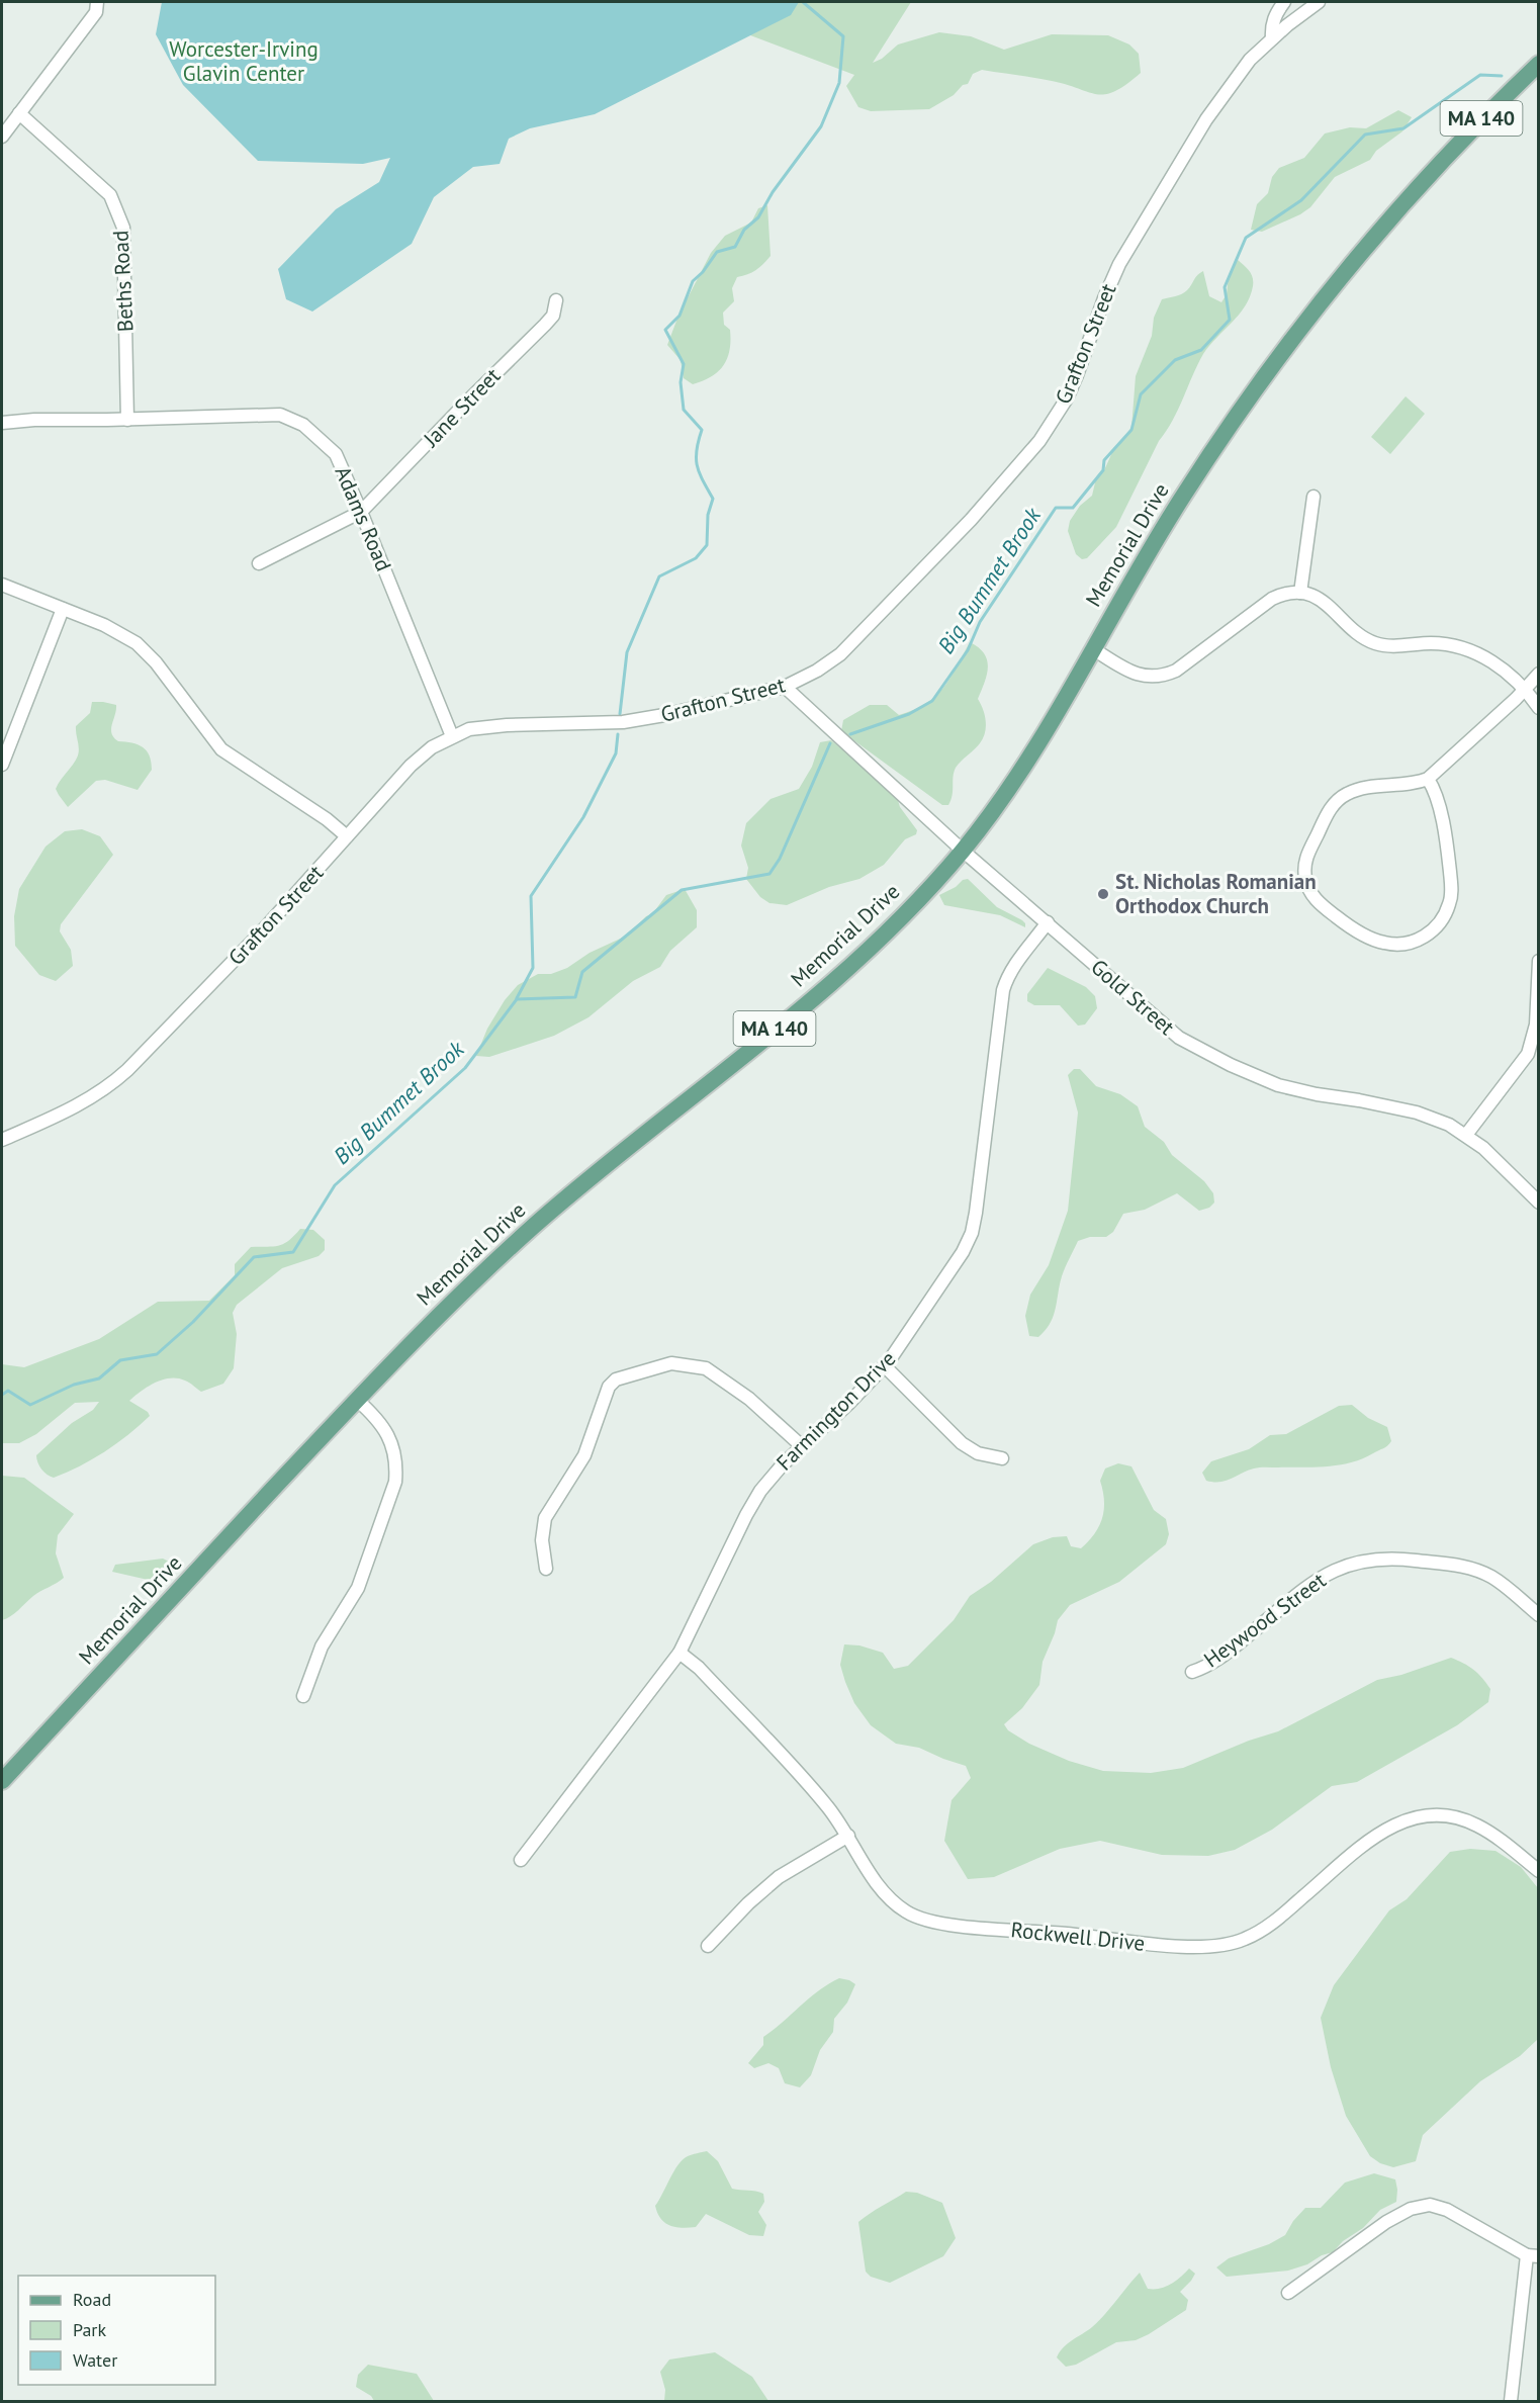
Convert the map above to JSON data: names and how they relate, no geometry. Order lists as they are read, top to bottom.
{
  "streets": {
    "main road": ["MA 140", "Memorial Drive"],
    "street": [
      "Beths Road",
      "Grafton Street",
      "Jane Street",
      "Adams Road",
      "Gold Street",
      "Farmington Drive",
      "Heywood Street",
      "Rockwell Drive"
    ]
  },
  "crossings": [
    ["Beths Road", "Adams Road"],
    ["Grafton Street", "Adams Road"],
    ["Grafton Street", "Gold Street"],
    ["Jane Street", "Adams Road"],
    ["Memorial Drive", "Gold Street"],
    ["Gold Street", "Farmington Drive"],
    ["Farmington Drive", "Rockwell Drive"]
  ],
  "water": ["Big Bummet Brook"],
  "parks": ["Worcester-Irving Glavin Center"],
  "places": ["St. Nicholas Romanian Orthodox Church"],
  "legend": ["Road", "Park", "Water"]
}
